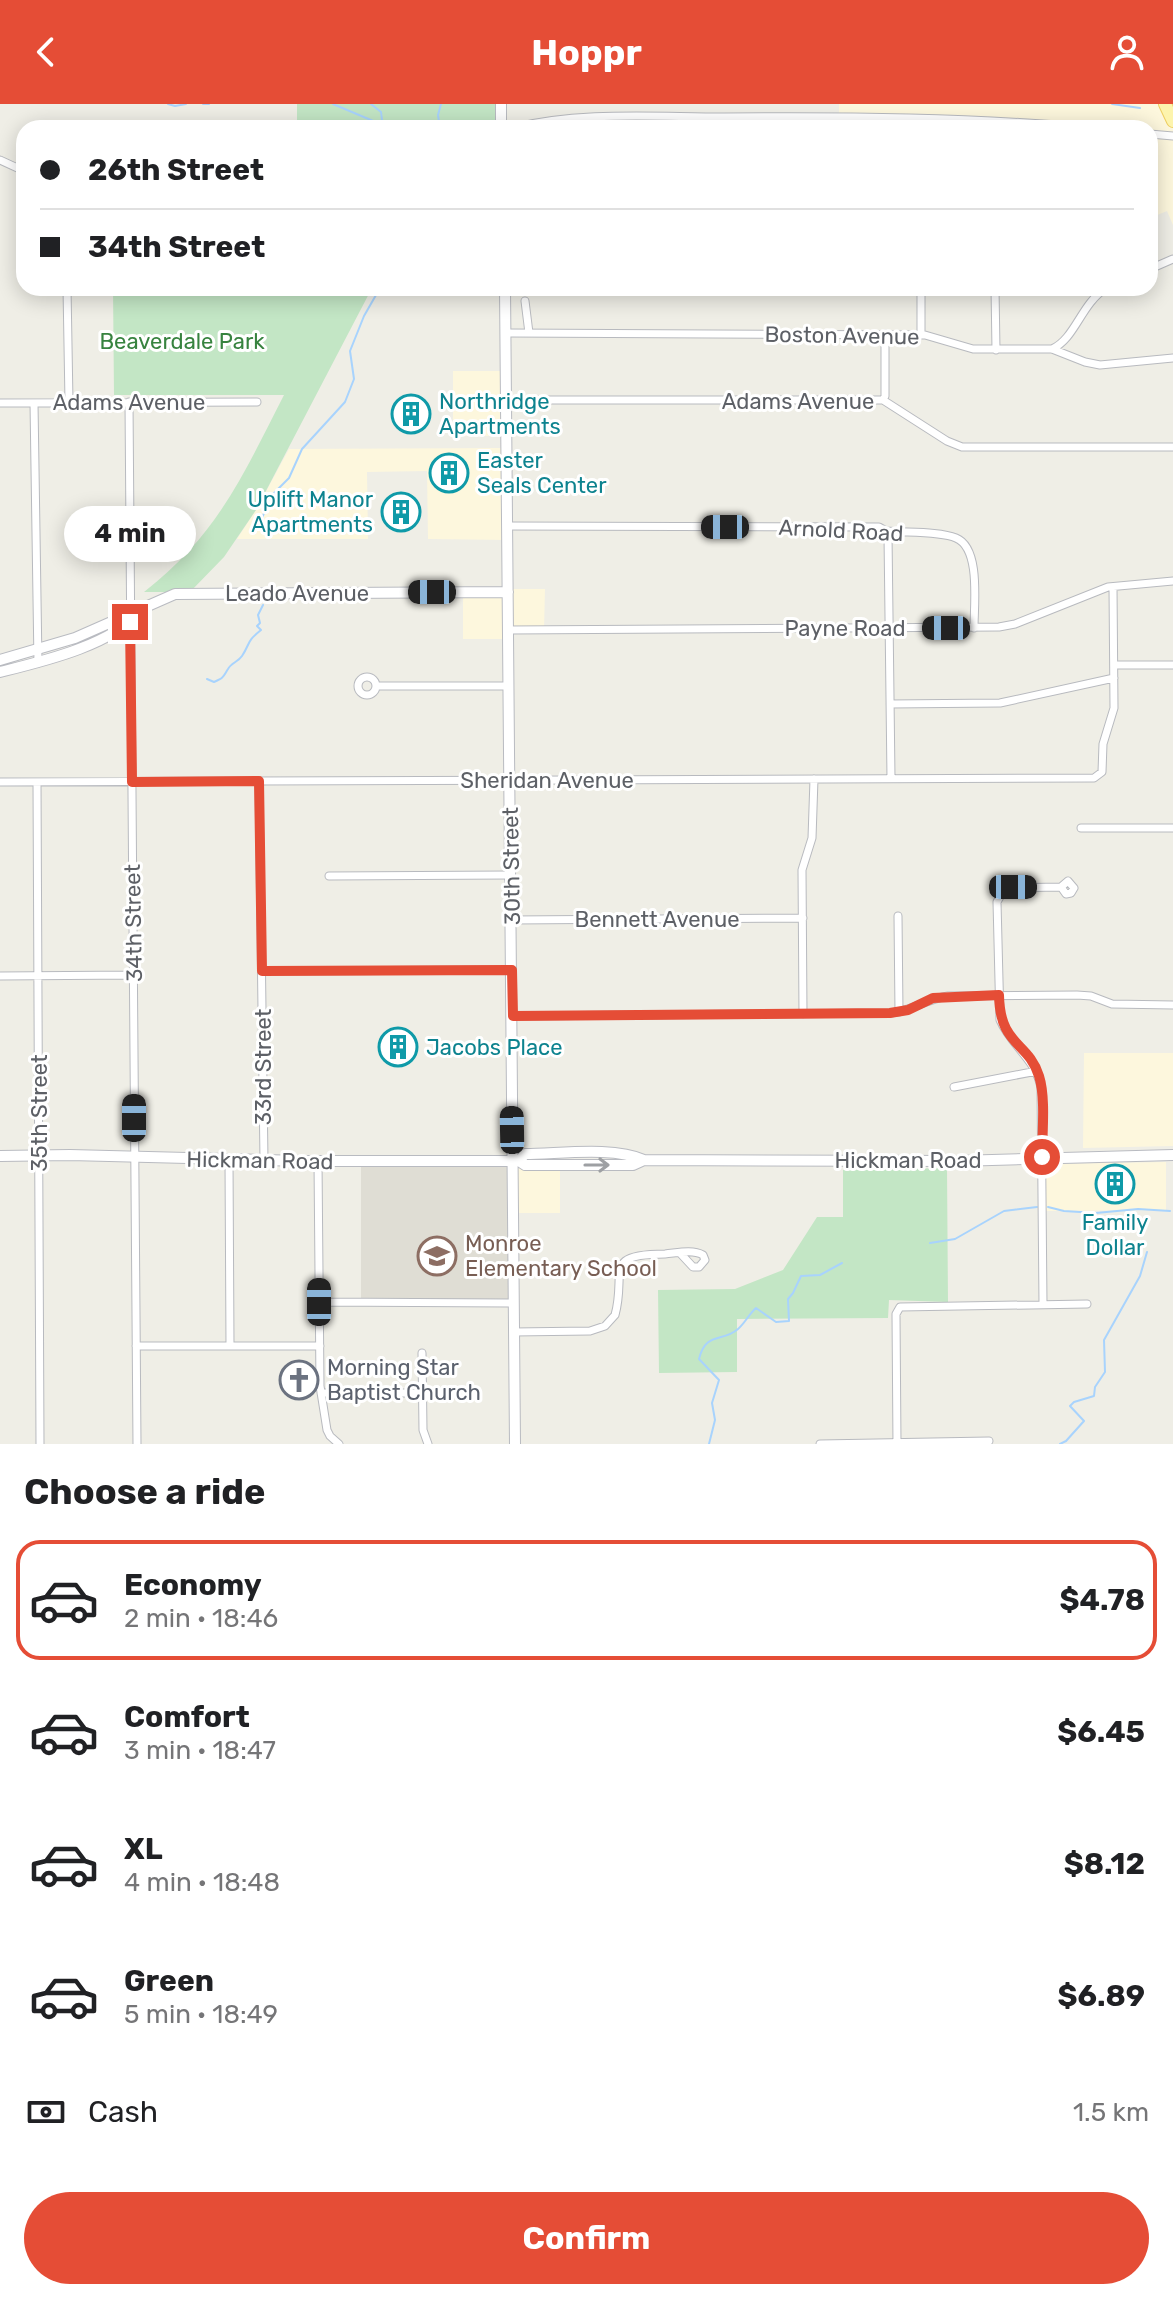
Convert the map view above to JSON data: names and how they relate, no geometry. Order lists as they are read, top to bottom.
{
  "streets": {
    "street": [
      "Boston Avenue",
      "Adams Avenue",
      "Arnold Road",
      "Leado Avenue",
      "Payne Road",
      "Sheridan Avenue",
      "30th Street",
      "Bennett Avenue",
      "34th Street",
      "33rd Street",
      "35th Street",
      "Hickman Road"
    ]
  },
  "crossings": [
    ["Boston Avenue", "30th Street"],
    ["Adams Avenue", "30th Street"],
    ["Adams Avenue", "34th Street"],
    ["Arnold Road", "Payne Road"],
    ["Arnold Road", "30th Street"],
    ["Leado Avenue", "30th Street"],
    ["Leado Avenue", "34th Street"],
    ["Payne Road", "30th Street"],
    ["Sheridan Avenue", "30th Street"],
    ["Sheridan Avenue", "34th Street"],
    ["Sheridan Avenue", "33rd Street"],
    ["Sheridan Avenue", "35th Street"],
    ["30th Street", "Bennett Avenue"],
    ["30th Street", "Hickman Road"],
    ["34th Street", "Hickman Road"],
    ["33rd Street", "Hickman Road"],
    ["35th Street", "Hickman Road"]
  ],
  "parks": ["Beaverdale Park"],
  "places": {
    "building": [
      "Northridge Apartments",
      "Easter Seals Center",
      "Uplift Manor Apartments",
      "Jacobs Place",
      "Family Dollar"
    ],
    "school or university": ["Monroe Elementary School"],
    "church": ["Morning Star Baptist Church"]
  },
  "page": {
    "header": "Hoppr",
    "banner": ["26th Street", "34th Street"],
    "bubble": "4 min",
    "heading": "Choose a ride",
    "list": [
      {
        "name": "Economy",
        "note": "2 min · 18:46",
        "value": "$4.78"
      },
      {
        "name": "Comfort",
        "note": "3 min · 18:47",
        "value": "$6.45"
      },
      {
        "name": "XL",
        "note": "4 min · 18:48",
        "value": "$8.12"
      },
      {
        "name": "Green",
        "note": "5 min · 18:49",
        "value": "$6.89"
      }
    ],
    "pay": ["Cash", "1.5 km"],
    "buttons": "Confirm"
  }
}
